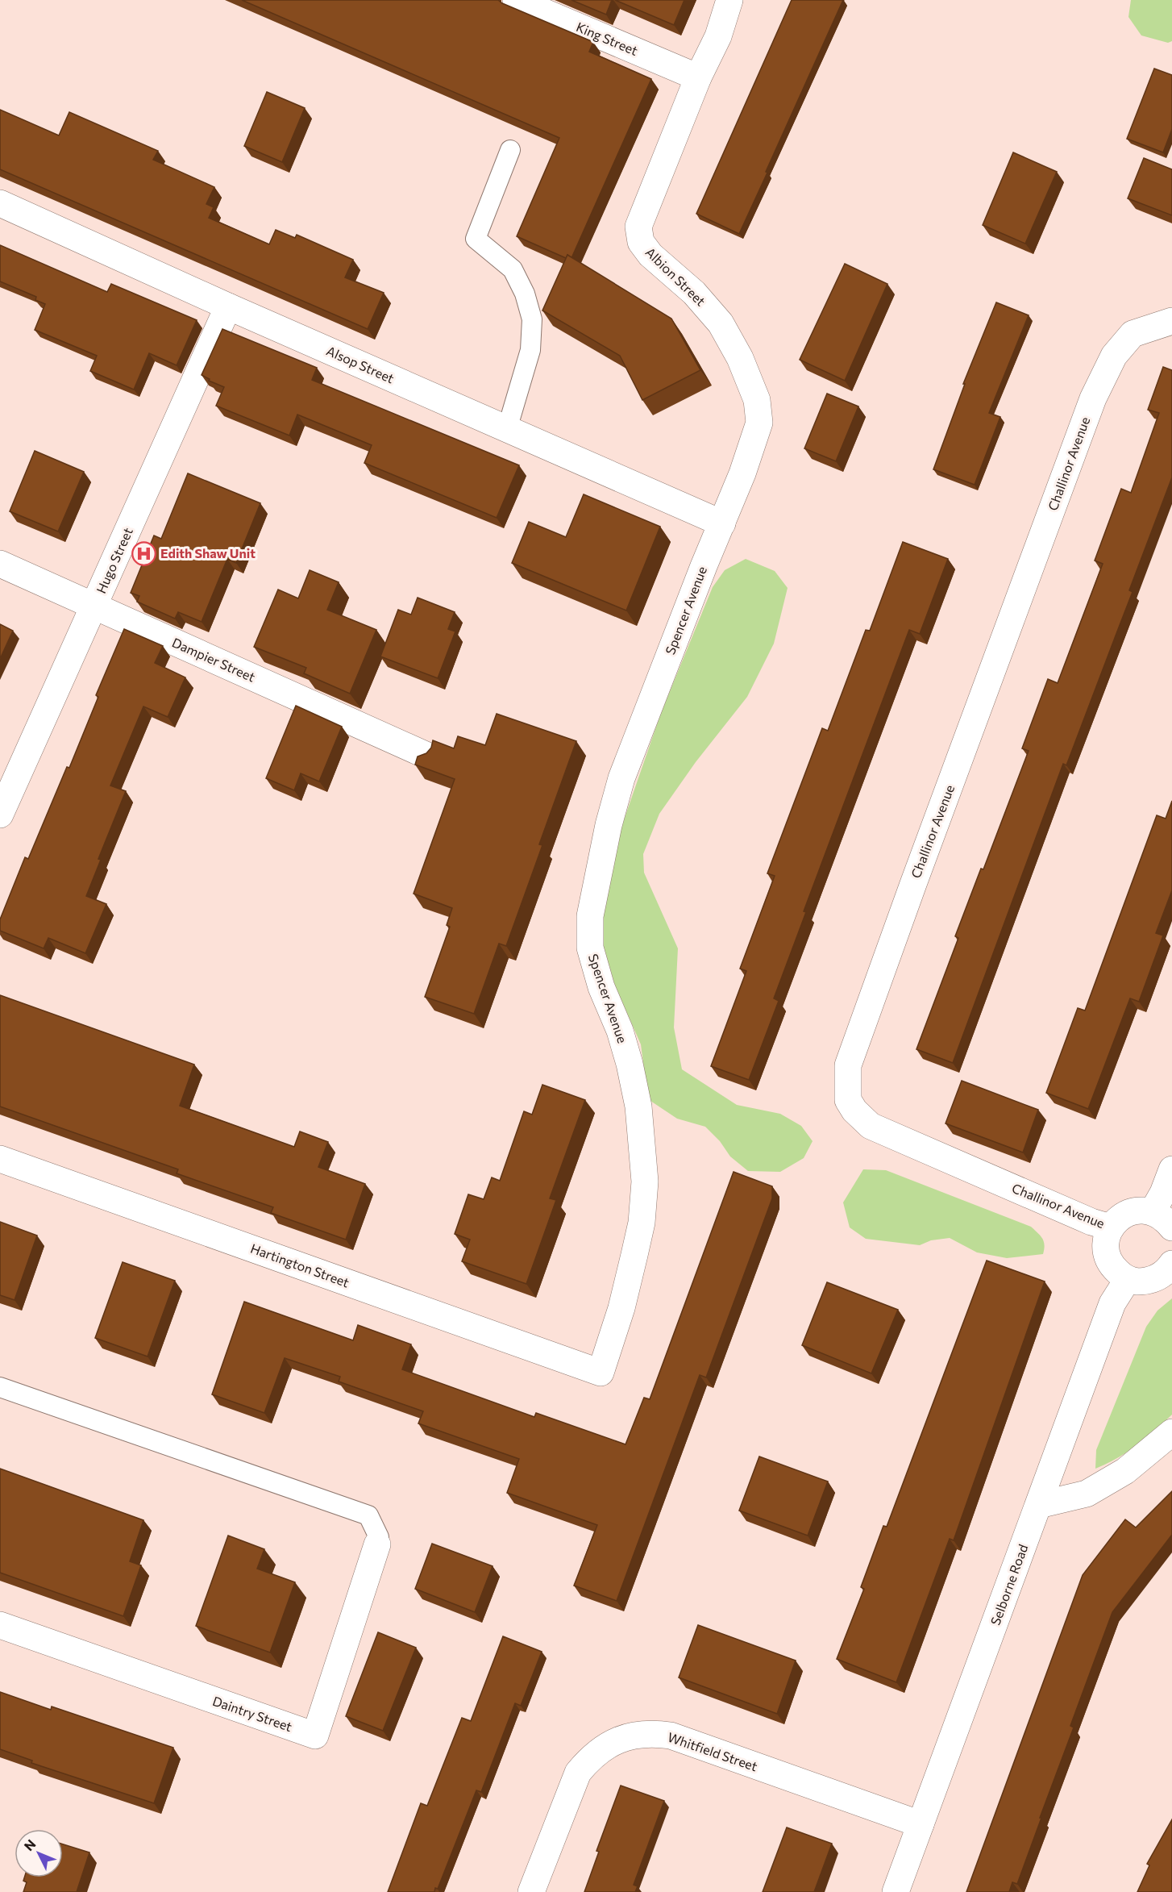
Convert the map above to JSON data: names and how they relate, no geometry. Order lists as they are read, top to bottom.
{
  "streets": {
    "street": [
      "King Street",
      "Albion Street",
      "Alsop Street",
      "Challinor Avenue",
      "Hugo Street",
      "Spencer Avenue",
      "Dampier Street",
      "Hartington Street",
      "Selborne Road",
      "Daintry Street",
      "Whitfield Street"
    ]
  },
  "crossings": [
    ["King Street", "Albion Street"],
    ["Albion Street", "Alsop Street"],
    ["Albion Street", "Spencer Avenue"],
    ["Alsop Street", "Hugo Street"],
    ["Alsop Street", "Spencer Avenue"],
    ["Hugo Street", "Dampier Street"],
    ["Spencer Avenue", "Hartington Street"],
    ["Selborne Road", "Whitfield Street"]
  ],
  "places": {
    "hospital": ["Edith Shaw Unit"]
  },
  "north": "top left"
}
